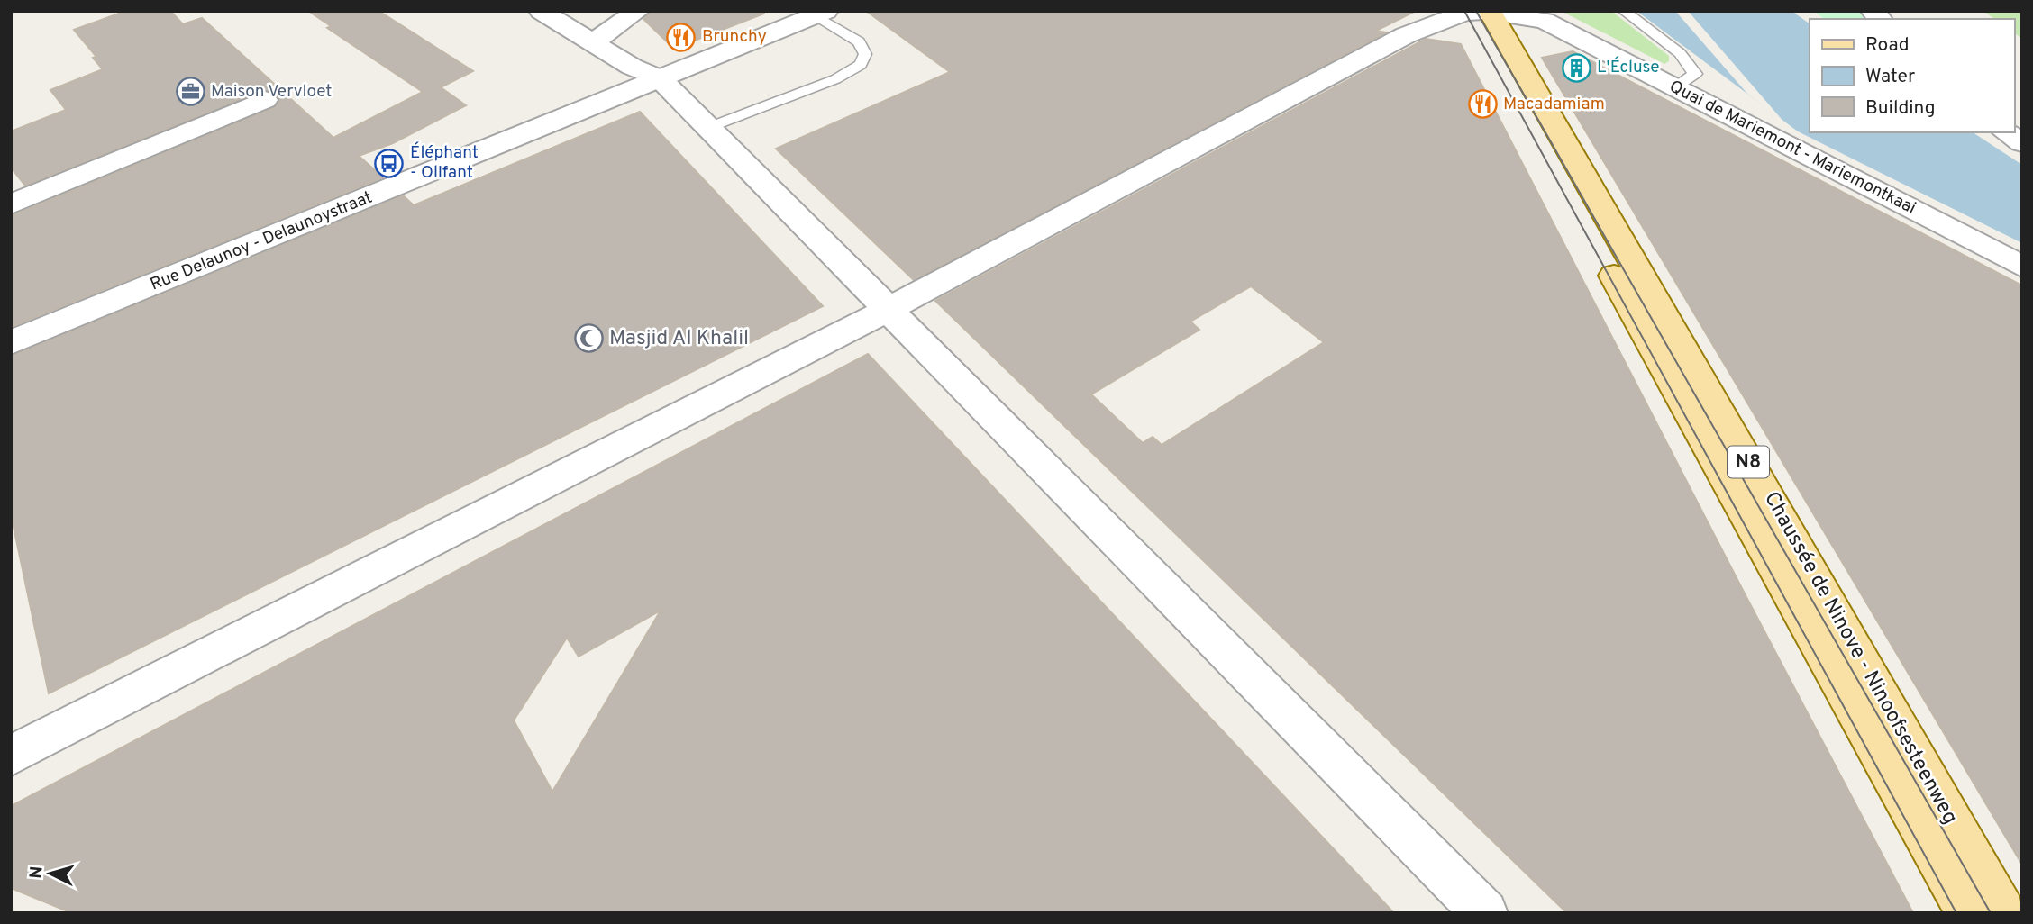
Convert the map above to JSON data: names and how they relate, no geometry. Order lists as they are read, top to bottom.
{
  "streets": {
    "main road": ["N8", "Chaussée de Ninove - Ninoofsesteenweg"],
    "street": ["Quai de Mariemont - Mariemontkaai", "Rue Delaunoy - Delaunoystraat"]
  },
  "crossings": [
    ["Quai de Mariemont - Mariemontkaai", "Chaussée de Ninove - Ninoofsesteenweg"]
  ],
  "places": {
    "restaurant": ["Brunchy", "Macadamiam"],
    "building": ["L'Écluse"],
    "office": ["Maison Vervloet"],
    "bus stop": ["Éléphant - Olifant"],
    "mosque": ["Masjid Al Khalil"]
  },
  "legend": ["Road", "Water", "Building"],
  "north": "left"
}
